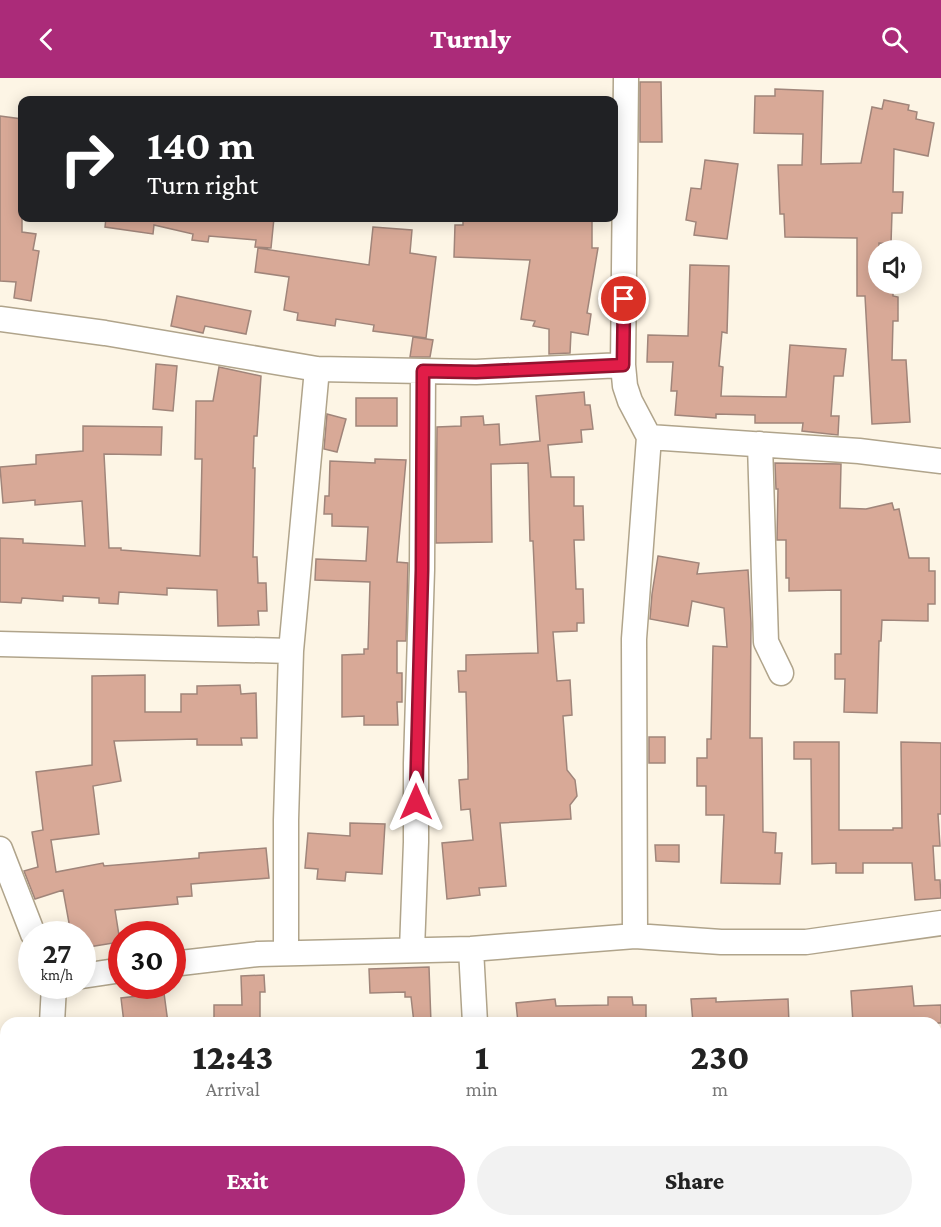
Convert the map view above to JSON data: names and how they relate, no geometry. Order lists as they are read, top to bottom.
{
  "page": {
    "header": "Turnly",
    "turn": ["140 m", "Turn right"],
    "speed": "27 km/h",
    "limit": "30",
    "eta": [
      "12:43",
      "Arrival",
      "1",
      "min",
      "230",
      "m"
    ],
    "buttons": ["Exit", "Share"]
  }
}
